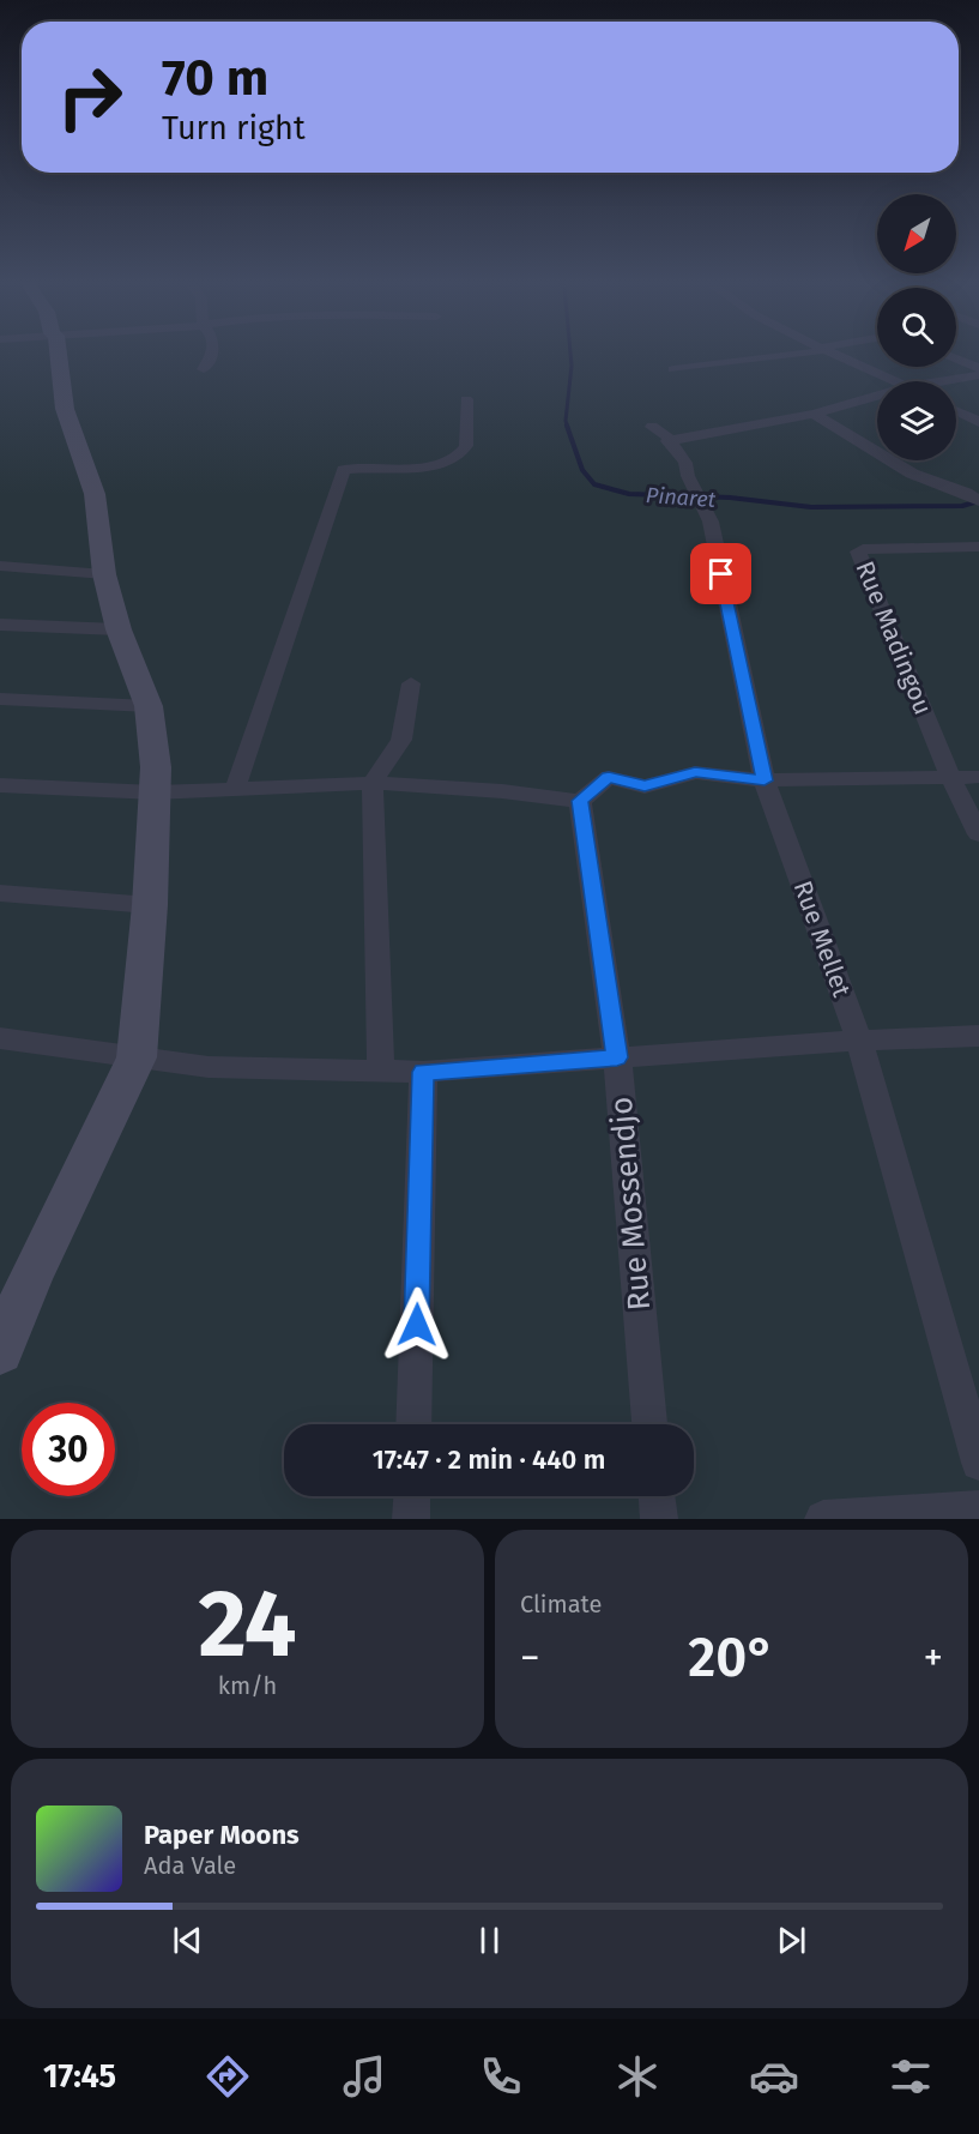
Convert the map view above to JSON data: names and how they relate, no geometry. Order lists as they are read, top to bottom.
{
  "streets": {
    "street": ["Rue Madingou", "Rue Mellet", "Rue Mossendjo"]
  },
  "water": ["Pinaret"],
  "north": "bottom left",
  "page": {
    "turn": ["70 m", "Turn right"],
    "limit": "30",
    "trip": "17:47 · 2 min · 440 m",
    "tile": [
      ["24", "km/h"],
      "Climate"
    ],
    "heat": ["−", "20°", "+"],
    "song": ["Paper Moons", "Ada Vale"],
    "tabs": "17:45"
  }
}
